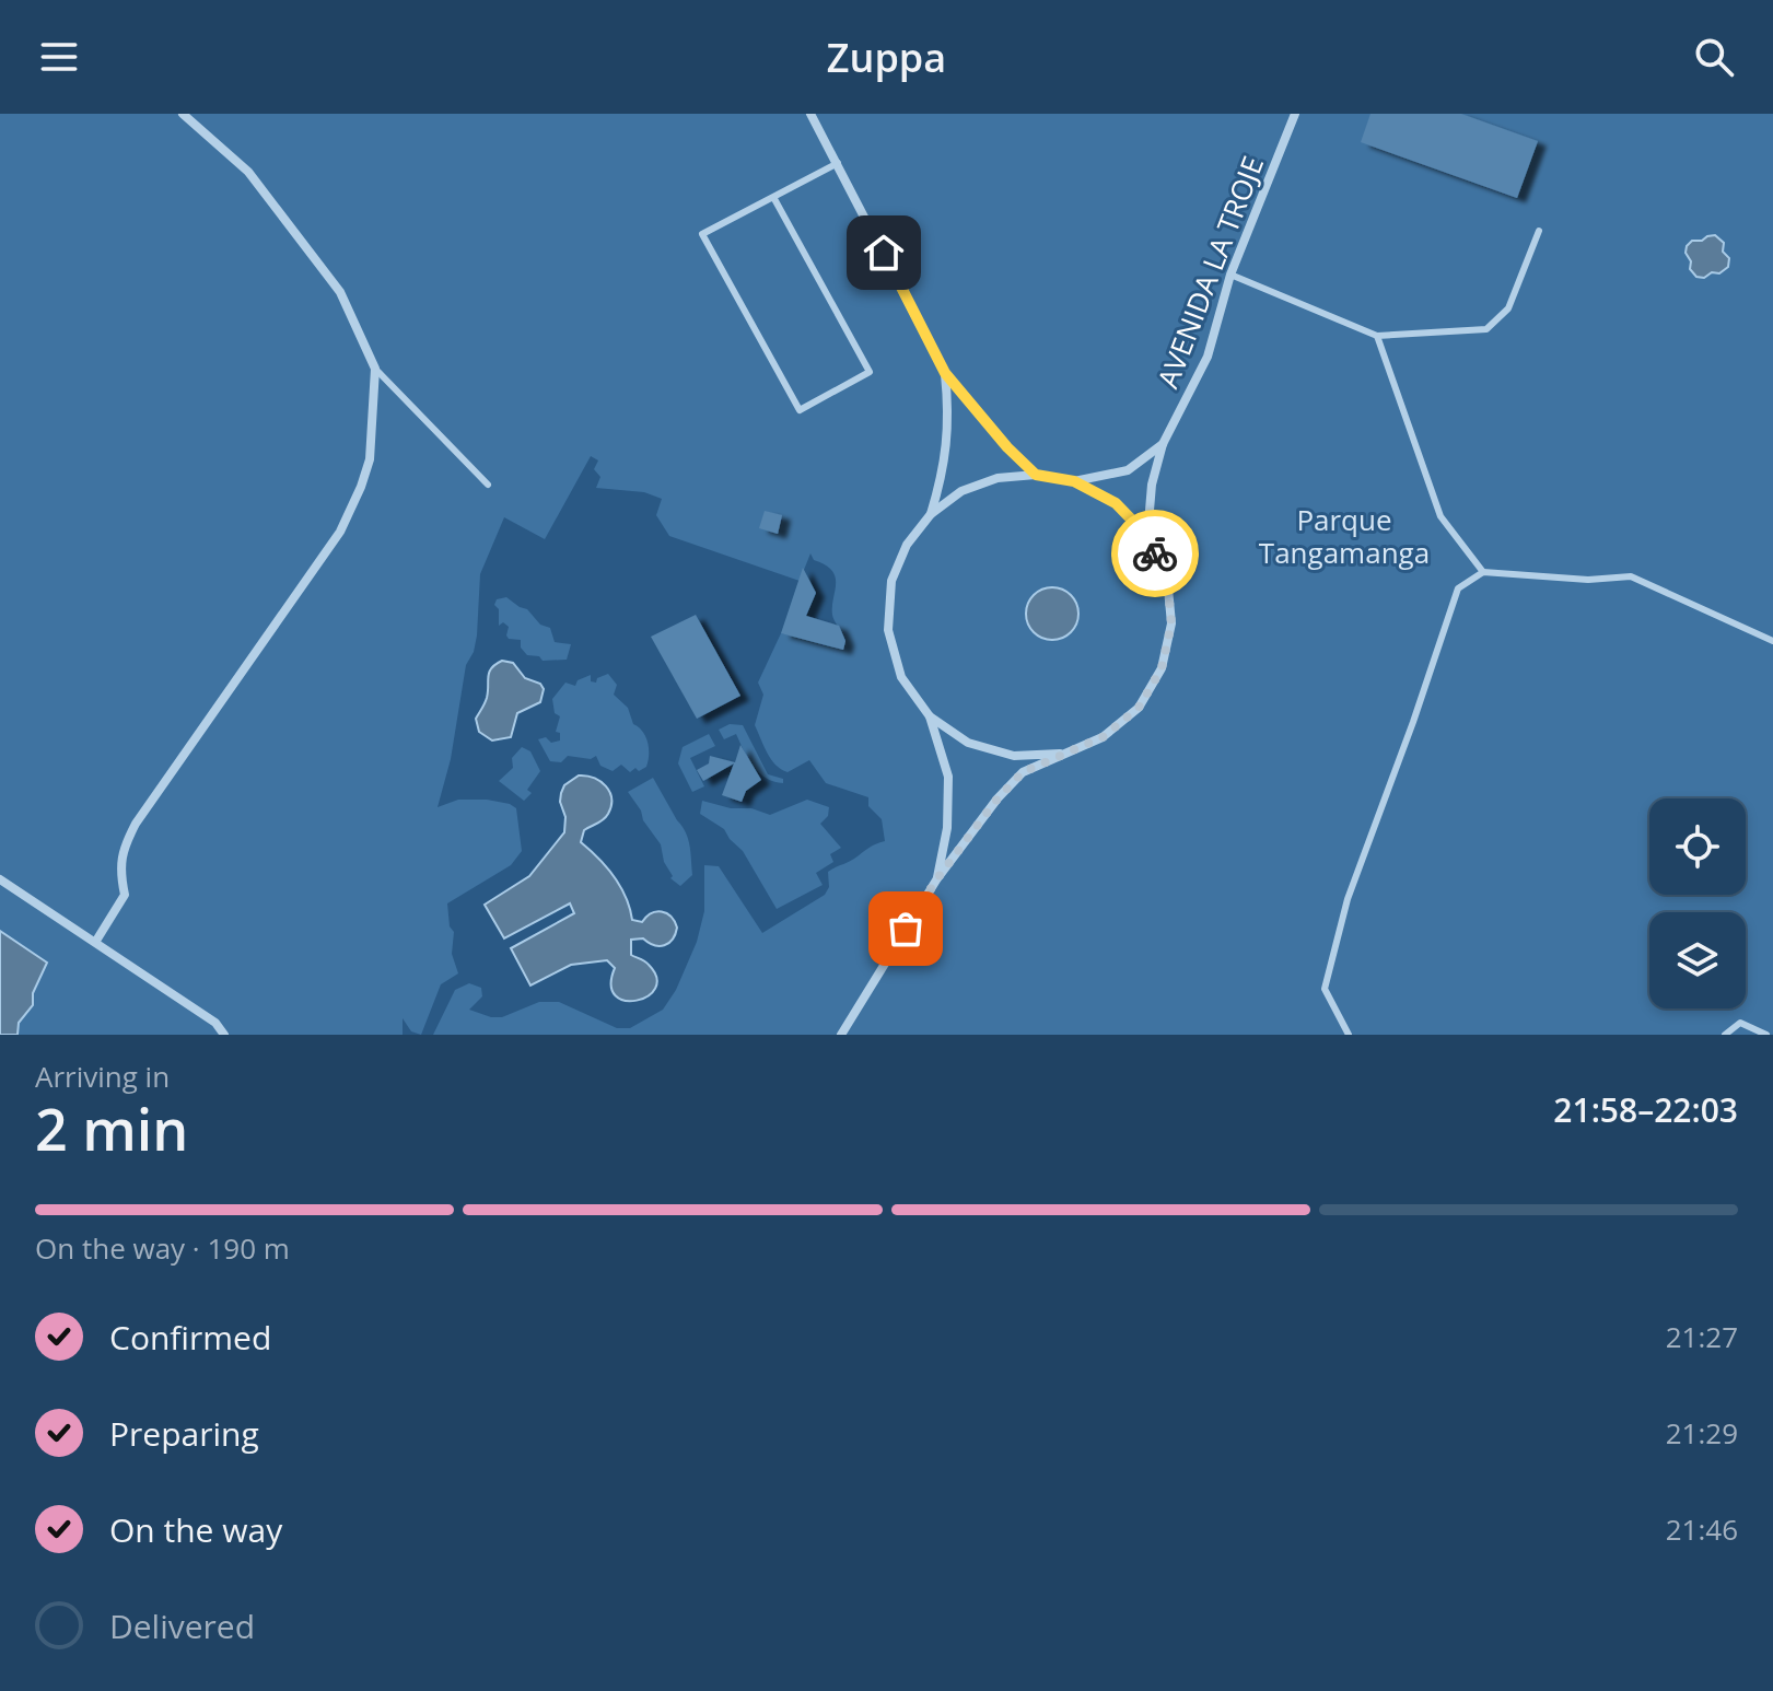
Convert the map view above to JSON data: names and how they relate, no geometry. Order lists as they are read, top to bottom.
{
  "streets": {
    "street": ["AVENIDA LA TROJE"]
  },
  "parks": ["Parque Tangamanga"],
  "page": {
    "header": "Zuppa",
    "heading": ["2 min", "Arriving in", "21:58–22:03"],
    "bar": "On the way · 190 m",
    "list": [
      ["Confirmed", "21:27"],
      ["Preparing", "21:29"],
      ["On the way", "21:46"],
      "Delivered"
    ]
  }
}
